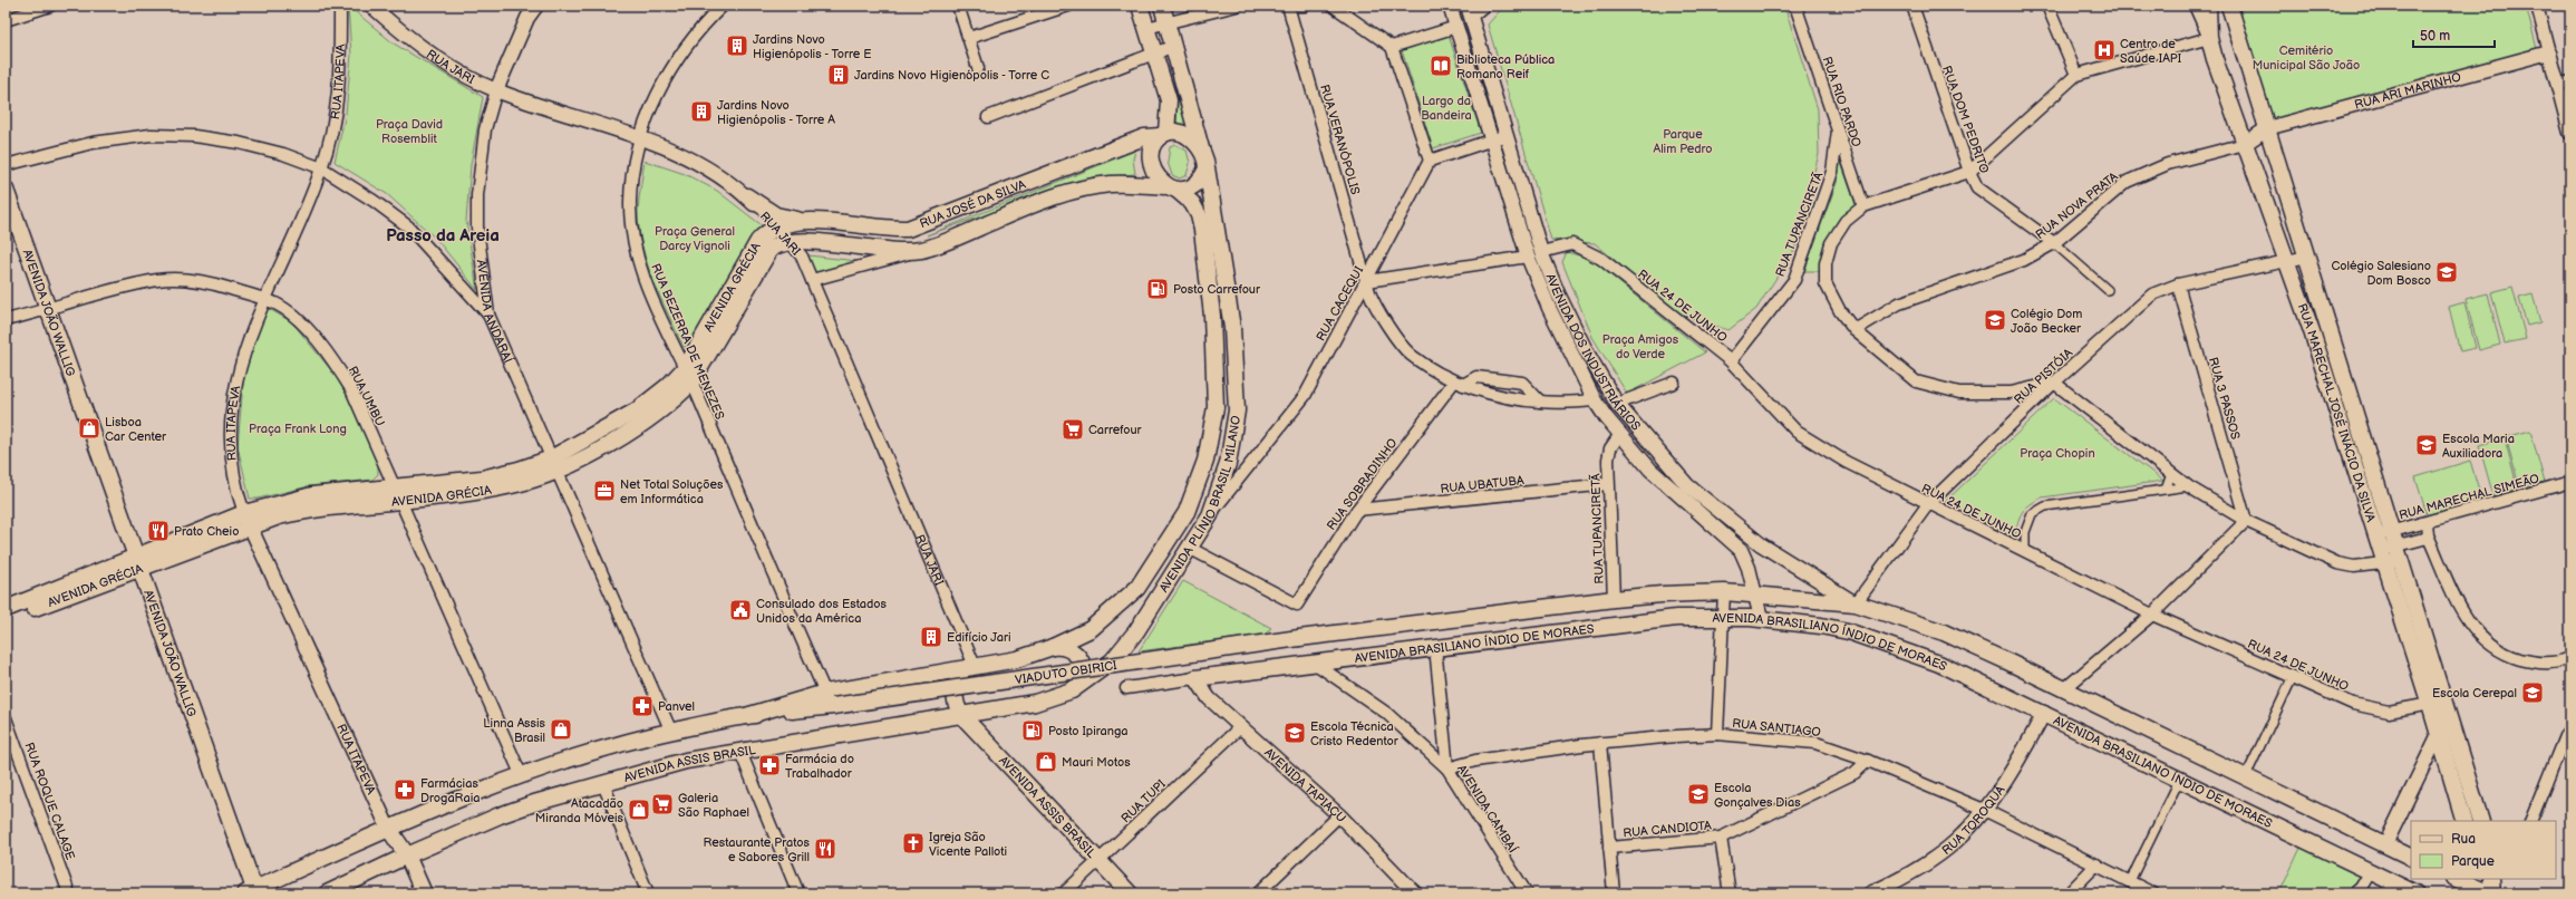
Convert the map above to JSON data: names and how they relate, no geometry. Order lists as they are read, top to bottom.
{
  "streets": {
    "main road": [
      "RUA JOSÉ DA SILVA",
      "AVENIDA GRÉCIA",
      "AVENIDA JOÃO WALLIG",
      "RUA MARECHAL JOSÉ INÁCIO DA SILVA",
      "AVENIDA PLÍNIO BRASIL MILANO",
      "AVENIDA BRASILIANO ÍNDIO DE MORAES",
      "VIADUTO OBIRICI",
      "AVENIDA ASSIS BRASIL"
    ],
    "street": [
      "RUA JARI",
      "RUA ITAPEVA",
      "RUA ARI MARINHO",
      "RUA RIO PARDO",
      "RUA DOM PEDRITO",
      "RUA VERANÓPOLIS",
      "RUA NOVA PRATA",
      "RUA TUPANCIRETÃ",
      "RUA CACEQUI",
      "RUA 24 DE JUNHO",
      "AVENIDA ANDARAÍ",
      "RUA BEZERRA DE MENEZES",
      "AVENIDA DOS INDUSTRIÁRIOS",
      "RUA PISTÓIA",
      "RUA UMBU",
      "RUA 3 PASSOS",
      "RUA SOBRADINHO",
      "RUA UBATUBA",
      "RUA MARECHAL SIMEÃO",
      "RUA SANTIAGO",
      "AVENIDA TAPIAÇU",
      "RUA ROQUE CALAGE",
      "RUA TUPI",
      "AVENIDA CAMBAÍ",
      "RUA TOROQUÁ",
      "RUA CANDIOTA"
    ]
  },
  "crossings": [
    ["RUA JARI", "RUA JOSÉ DA SILVA"],
    ["RUA JARI", "AVENIDA GRÉCIA"],
    ["RUA JARI", "AVENIDA ANDARAÍ"],
    ["RUA JARI", "RUA BEZERRA DE MENEZES"],
    ["RUA JARI", "AVENIDA PLÍNIO BRASIL MILANO"],
    ["RUA ITAPEVA", "AVENIDA GRÉCIA"],
    ["RUA ITAPEVA", "RUA UMBU"],
    ["RUA ARI MARINHO", "RUA NOVA PRATA"],
    ["RUA ARI MARINHO", "RUA MARECHAL JOSÉ INÁCIO DA SILVA"],
    ["RUA RIO PARDO", "RUA TUPANCIRETÃ"],
    ["RUA DOM PEDRITO", "RUA NOVA PRATA"],
    ["RUA VERANÓPOLIS", "RUA CACEQUI"],
    ["RUA JOSÉ DA SILVA", "AVENIDA GRÉCIA"],
    ["RUA JOSÉ DA SILVA", "AVENIDA PLÍNIO BRASIL MILANO"],
    ["RUA NOVA PRATA", "RUA MARECHAL JOSÉ INÁCIO DA SILVA"],
    ["RUA TUPANCIRETÃ", "RUA 24 DE JUNHO"],
    ["RUA TUPANCIRETÃ", "AVENIDA DOS INDUSTRIÁRIOS"],
    ["RUA TUPANCIRETÃ", "RUA UBATUBA"],
    ["RUA TUPANCIRETÃ", "AVENIDA BRASILIANO ÍNDIO DE MORAES"],
    ["AVENIDA GRÉCIA", "AVENIDA ANDARAÍ"],
    ["AVENIDA GRÉCIA", "AVENIDA JOÃO WALLIG"],
    ["AVENIDA GRÉCIA", "RUA BEZERRA DE MENEZES"],
    ["AVENIDA GRÉCIA", "RUA UMBU"],
    ["RUA CACEQUI", "AVENIDA PLÍNIO BRASIL MILANO"],
    ["RUA 24 DE JUNHO", "AVENIDA DOS INDUSTRIÁRIOS"],
    ["RUA 24 DE JUNHO", "RUA PISTÓIA"],
    ["RUA 24 DE JUNHO", "RUA MARECHAL JOSÉ INÁCIO DA SILVA"],
    ["AVENIDA JOÃO WALLIG", "RUA UMBU"],
    ["RUA BEZERRA DE MENEZES", "VIADUTO OBIRICI"],
    ["AVENIDA DOS INDUSTRIÁRIOS", "RUA PISTÓIA"],
    ["AVENIDA DOS INDUSTRIÁRIOS", "AVENIDA BRASILIANO ÍNDIO DE MORAES"],
    ["RUA PISTÓIA", "RUA 3 PASSOS"],
    ["RUA PISTÓIA", "RUA MARECHAL JOSÉ INÁCIO DA SILVA"],
    ["RUA PISTÓIA", "AVENIDA BRASILIANO ÍNDIO DE MORAES"],
    ["RUA MARECHAL JOSÉ INÁCIO DA SILVA", "RUA MARECHAL SIMEÃO"],
    ["RUA SOBRADINHO", "RUA UBATUBA"],
    ["RUA SOBRADINHO", "AVENIDA PLÍNIO BRASIL MILANO"],
    ["AVENIDA PLÍNIO BRASIL MILANO", "AVENIDA ASSIS BRASIL"],
    ["AVENIDA BRASILIANO ÍNDIO DE MORAES", "VIADUTO OBIRICI"],
    ["AVENIDA BRASILIANO ÍNDIO DE MORAES", "AVENIDA TAPIAÇU"],
    ["AVENIDA BRASILIANO ÍNDIO DE MORAES", "AVENIDA CAMBAÍ"],
    ["AVENIDA BRASILIANO ÍNDIO DE MORAES", "RUA TOROQUÁ"],
    ["RUA SANTIAGO", "AVENIDA CAMBAÍ"],
    ["RUA SANTIAGO", "RUA TOROQUÁ"],
    ["RUA SANTIAGO", "RUA CANDIOTA"],
    ["AVENIDA ASSIS BRASIL", "RUA TUPI"],
    ["AVENIDA TAPIAÇU", "RUA TUPI"]
  ],
  "districts": ["Passo da Areia"],
  "parks": [
    "Cemitério Municipal São João",
    "Largo da Bandeira",
    "Praça David Rosemblit",
    "Parque Alim Pedro",
    "Praça General Darcy Vignoli",
    "Praça Amigos do Verde",
    "Praça Frank Long",
    "Praça Chopin"
  ],
  "places": {
    "building": [
      "Jardins Novo Higienópolis - Torre E",
      "Jardins Novo Higienópolis - Torre C",
      "Jardins Novo Higienópolis - Torre A",
      "Edifício Jari"
    ],
    "hospital": ["Centro de Saúde IAPI"],
    "library": ["Biblioteca Pública Romano Reif"],
    "school or university": [
      "Colégio Salesiano Dom Bosco",
      "Colégio Dom João Becker",
      "Escola Maria Auxiliadora",
      "Escola Cerepal",
      "Escola Técnica Cristo Redentor",
      "Escola Gonçalves Dias"
    ],
    "fuel station": ["Posto Carrefour", "Posto Ipiranga"],
    "shop": [
      "Lisboa Car Center",
      "Linna Assis Brasil",
      "Mauri Motos",
      "Atacadão Miranda Móveis"
    ],
    "supermarket": ["Carrefour", "Galeria São Raphael"],
    "office": ["Net Total Soluções em Informática"],
    "restaurant": ["Prato Cheio", "Restaurante Pratos e Sabores Grill"],
    "public building": ["Consulado dos Estados Unidos da América"],
    "pharmacy": ["Panvel", "Farmácia do Trabalhador", "Farmácias DrogaRaia"],
    "church": ["Igreja São Vicente Palloti"]
  },
  "legend": ["Rua", "Parque"],
  "scale_bar": "50 m"
}
